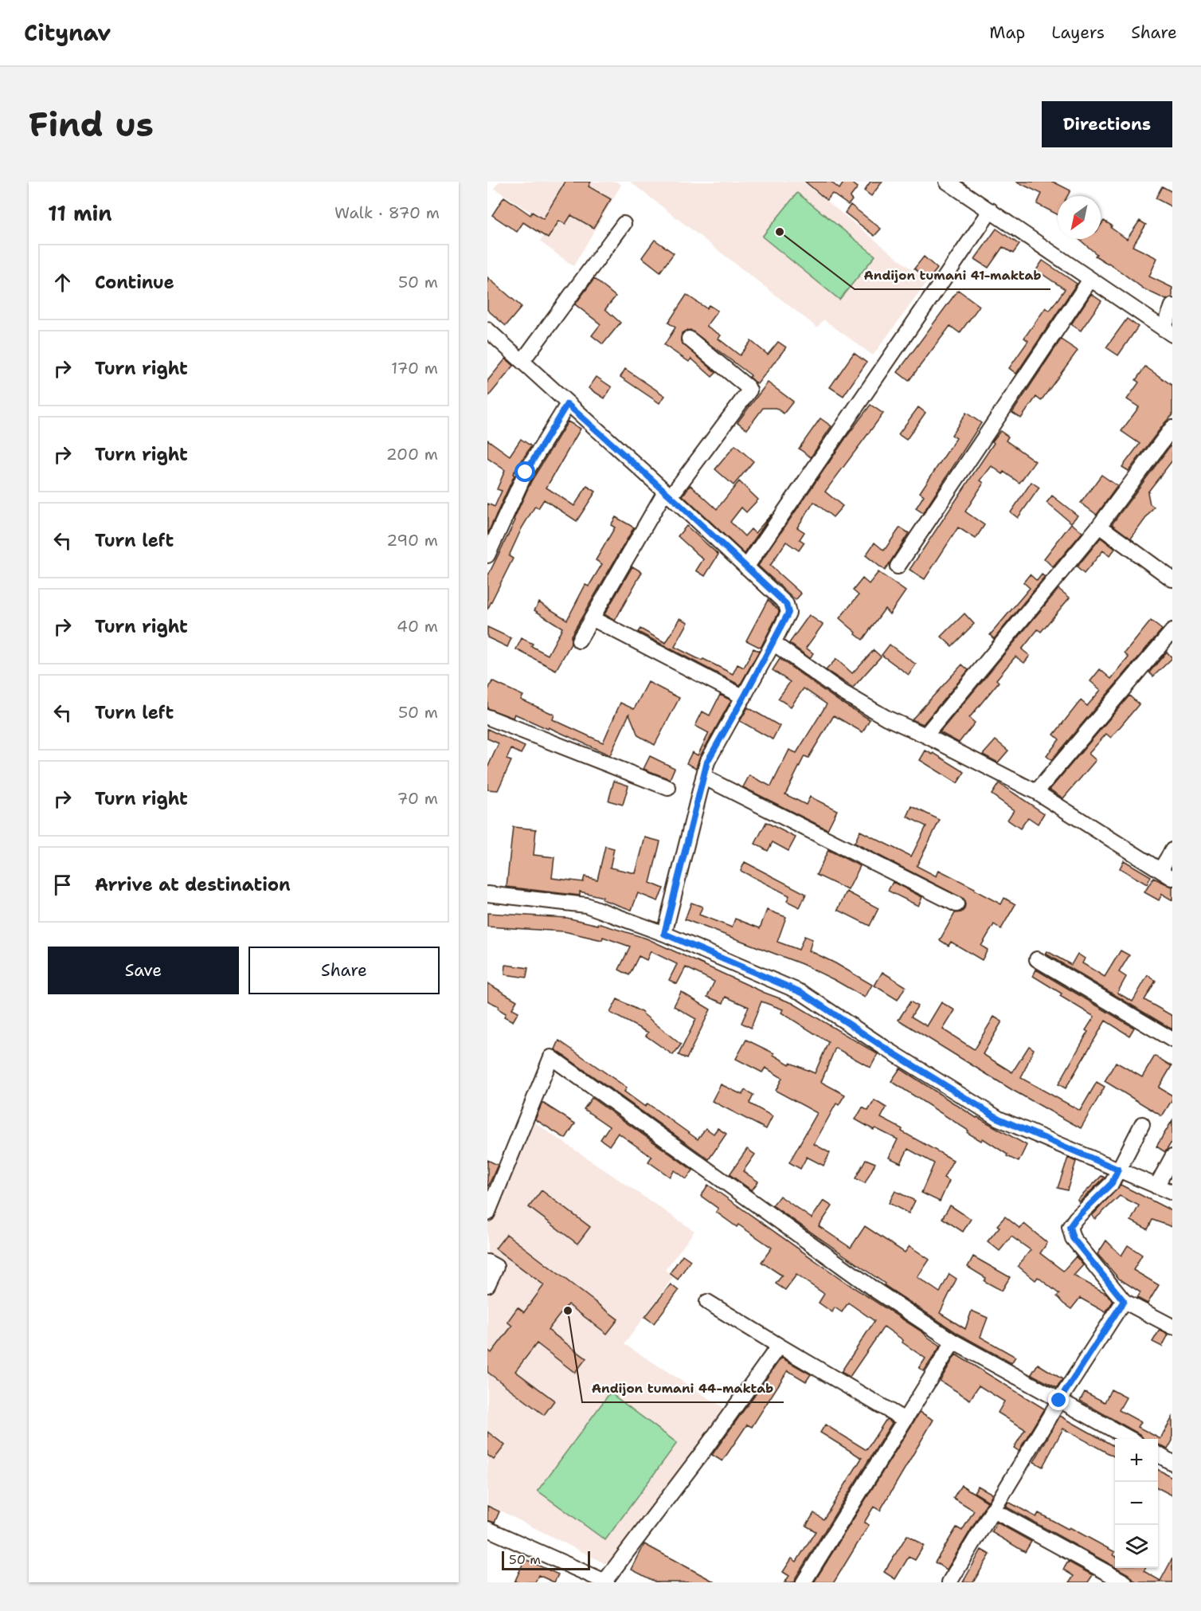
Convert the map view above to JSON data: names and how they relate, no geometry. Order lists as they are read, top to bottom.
{
  "places": ["Andijon tumani 41-maktab", "Andijon tumani 44-maktab"],
  "scale_bar": "50 m",
  "north": "bottom left",
  "page": {
    "header": "Citynav",
    "nav": ["Map", "Layers", "Share"],
    "buttons": [
      "Directions",
      ["Save", "Share"]
    ],
    "title": "Find us",
    "heading": ["11 min", "Walk · 870 m"],
    "list": [
      ["Continue", "50 m"],
      ["Turn right", "170 m"],
      ["Turn right", "200 m"],
      ["Turn left", "290 m"],
      ["Turn right", "40 m"],
      ["Turn left", "50 m"],
      ["Turn right", "70 m"],
      "Arrive at destination"
    ],
    "map_buttons": ["+", "−"],
    "scale": "50 m"
  }
}
